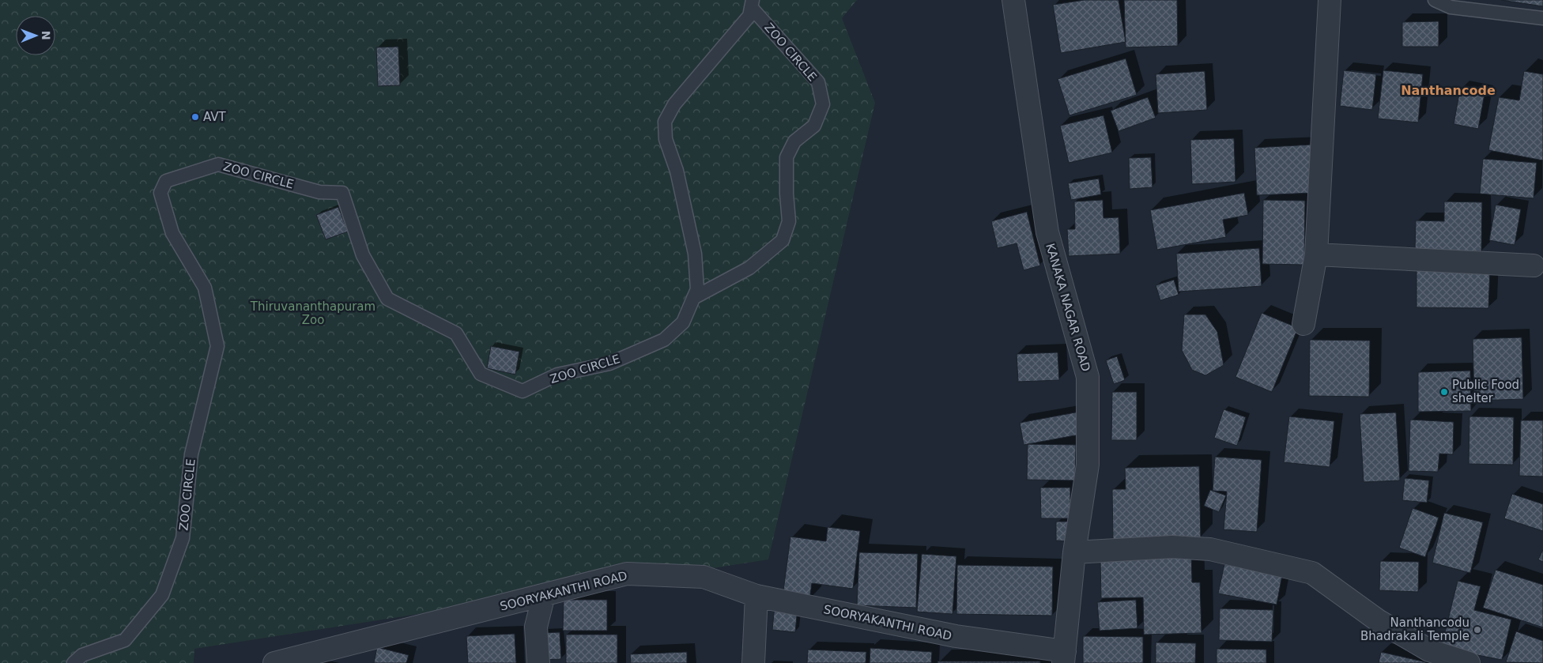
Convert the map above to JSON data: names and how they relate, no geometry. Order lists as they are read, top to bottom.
{
  "streets": {
    "street": ["KANAKA NAGAR ROAD", "SOORYAKANTHI ROAD"],
    "lane": ["ZOO CIRCLE"]
  },
  "crossings": [
    ["KANAKA NAGAR ROAD", "SOORYAKANTHI ROAD"]
  ],
  "districts": ["Nanthancode"],
  "parks": ["Thiruvananthapuram Zoo"],
  "places": ["AVT", "Public Food shelter", "Nanthancodu Bhadrakali Temple"],
  "north": "right"
}
